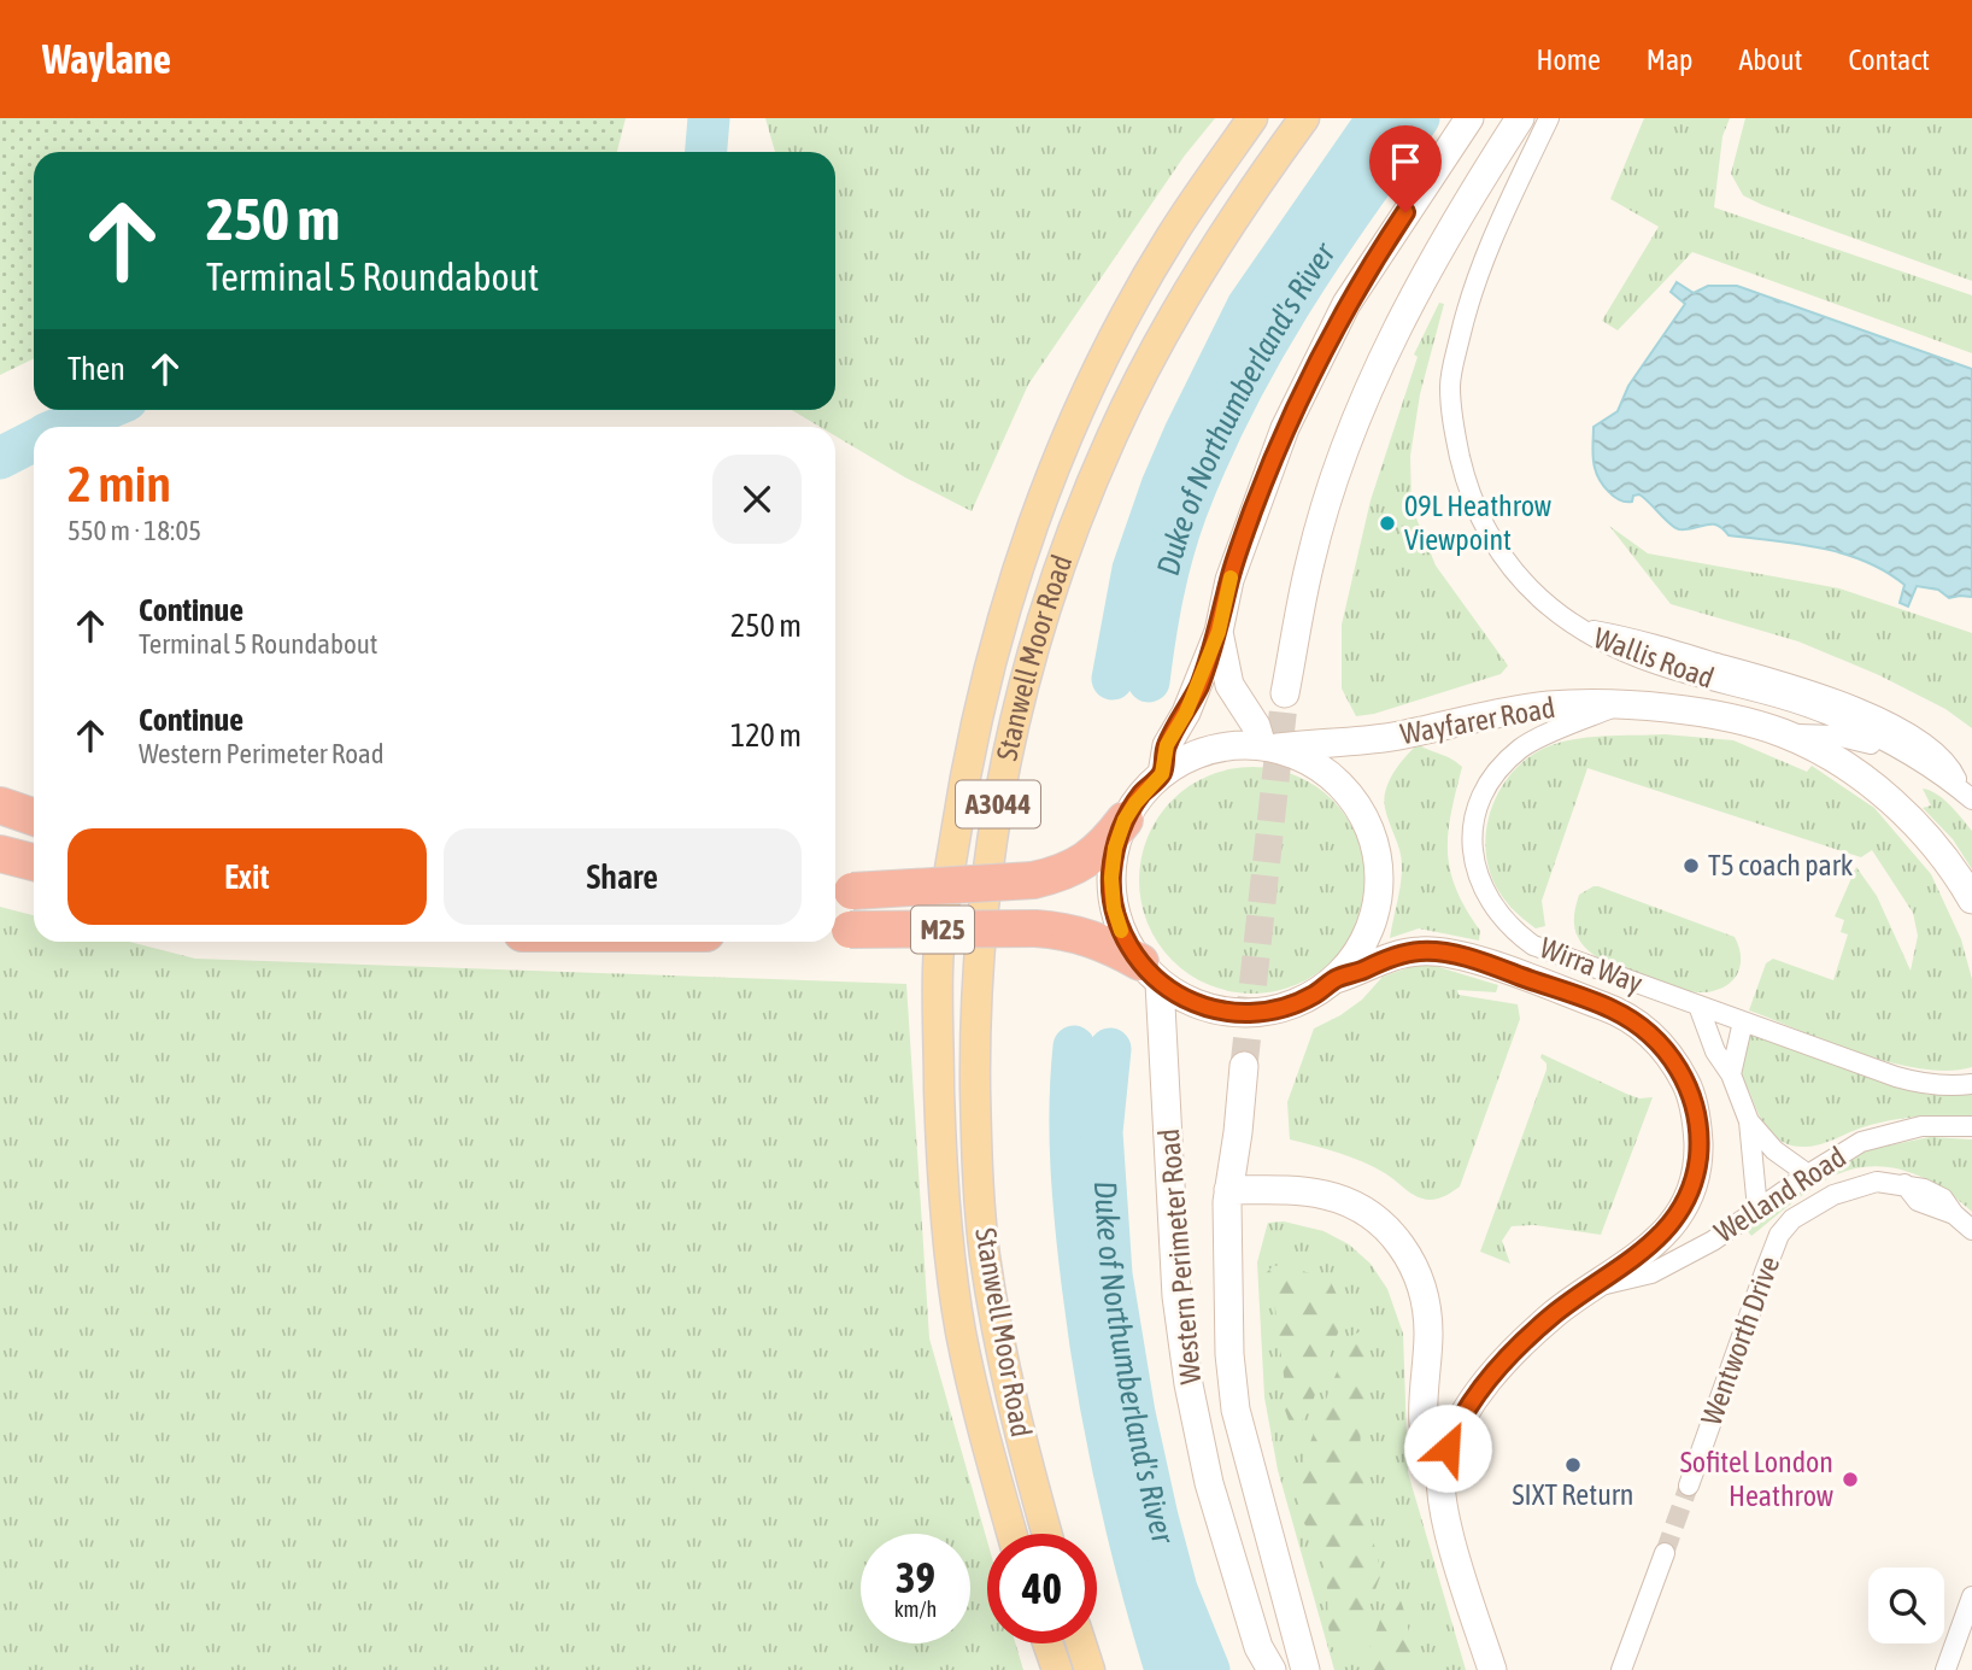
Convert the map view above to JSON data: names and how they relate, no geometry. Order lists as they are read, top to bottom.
{
  "streets": {
    "highway": ["M25"],
    "main road": ["Stanwell Moor Road", "A3044"],
    "street": [
      "Wallis Road",
      "Wayfarer Road",
      "Wirra Way",
      "Welland Road",
      "Western Perimeter Road",
      "Wentworth Drive"
    ]
  },
  "crossings": [
    ["Wallis Road", "Wayfarer Road"],
    ["Wayfarer Road", "M25"],
    ["Wayfarer Road", "Wirra Way"],
    ["Wayfarer Road", "Western Perimeter Road"],
    ["M25", "Western Perimeter Road"]
  ],
  "water": ["Duke of Northumberland's River"],
  "places": [
    "09L Heathrow Viewpoint",
    "T5 coach park",
    "SIXT Return",
    "Sofitel London Heathrow"
  ],
  "page": {
    "header": "Waylane",
    "nav": [
      "Home",
      "Map",
      "About",
      "Contact"
    ],
    "turn": ["250 m", "Terminal 5 Roundabout"],
    "then": "Then",
    "heading": ["2 min", "550 m · 18:05"],
    "list": [
      {
        "name": "Continue",
        "note": "Terminal 5 Roundabout",
        "value": "250 m"
      },
      {
        "name": "Continue",
        "note": "Western Perimeter Road",
        "value": "120 m"
      }
    ],
    "buttons": ["Exit", "Share"],
    "speed": "39 km/h",
    "limit": "40"
  }
}
